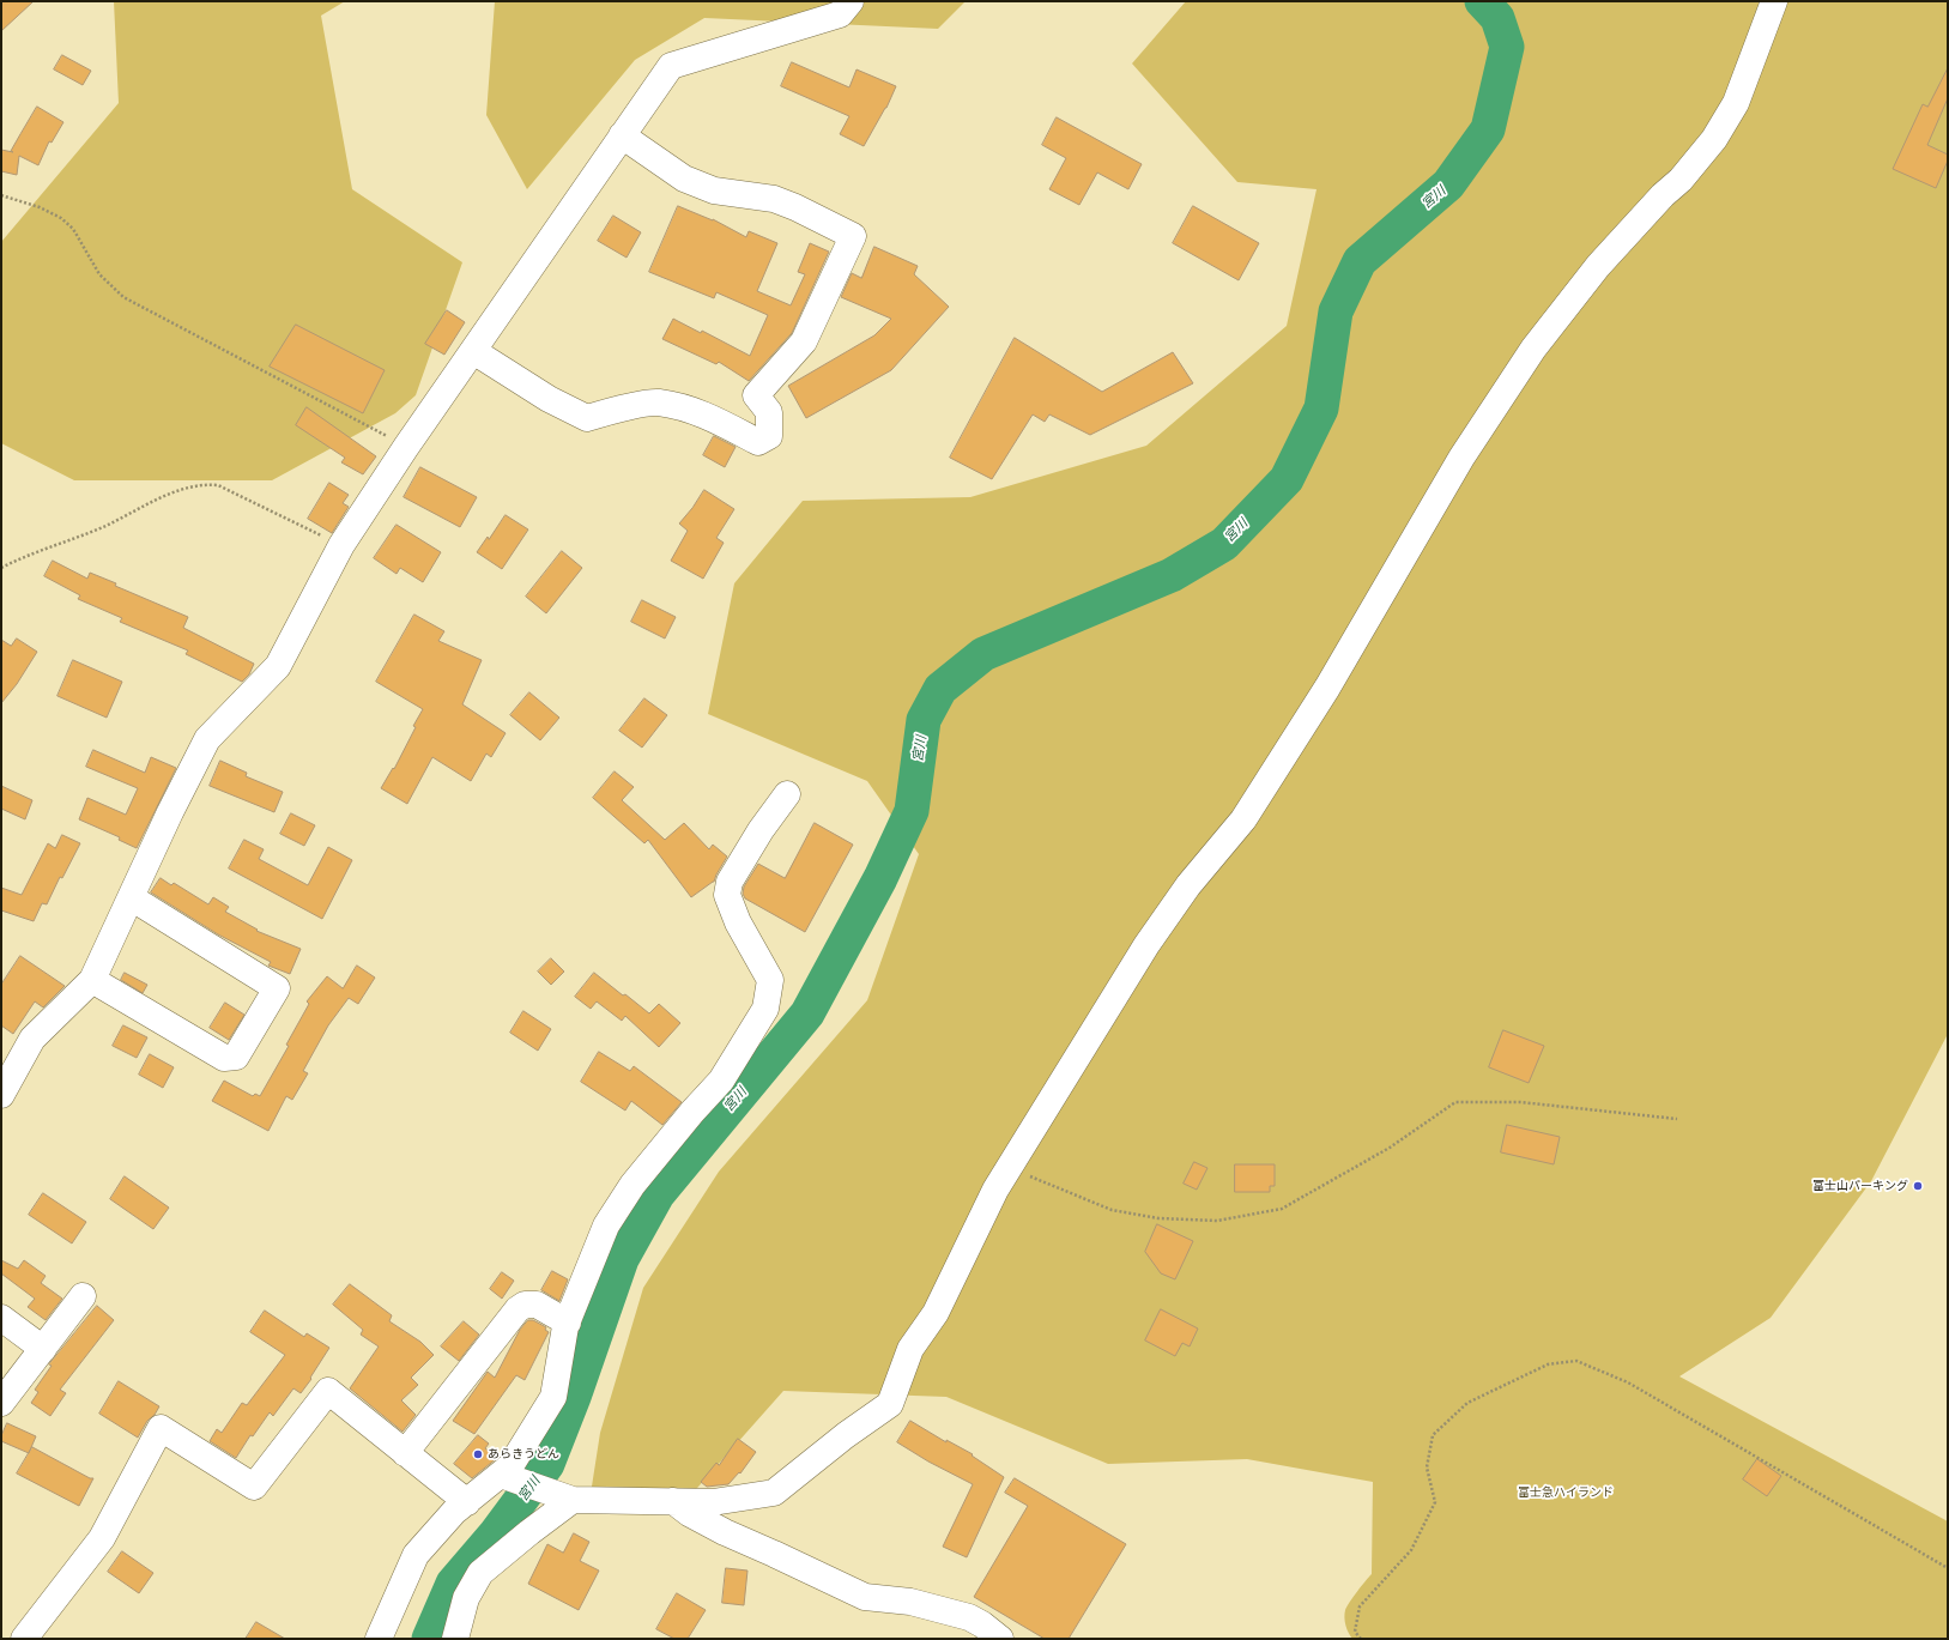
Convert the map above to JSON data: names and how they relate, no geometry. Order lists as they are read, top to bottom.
{
  "water": ["宮川"],
  "parks": ["富士急ハイランド"],
  "places": ["富士山パーキング", "あらきうどん"]
}
